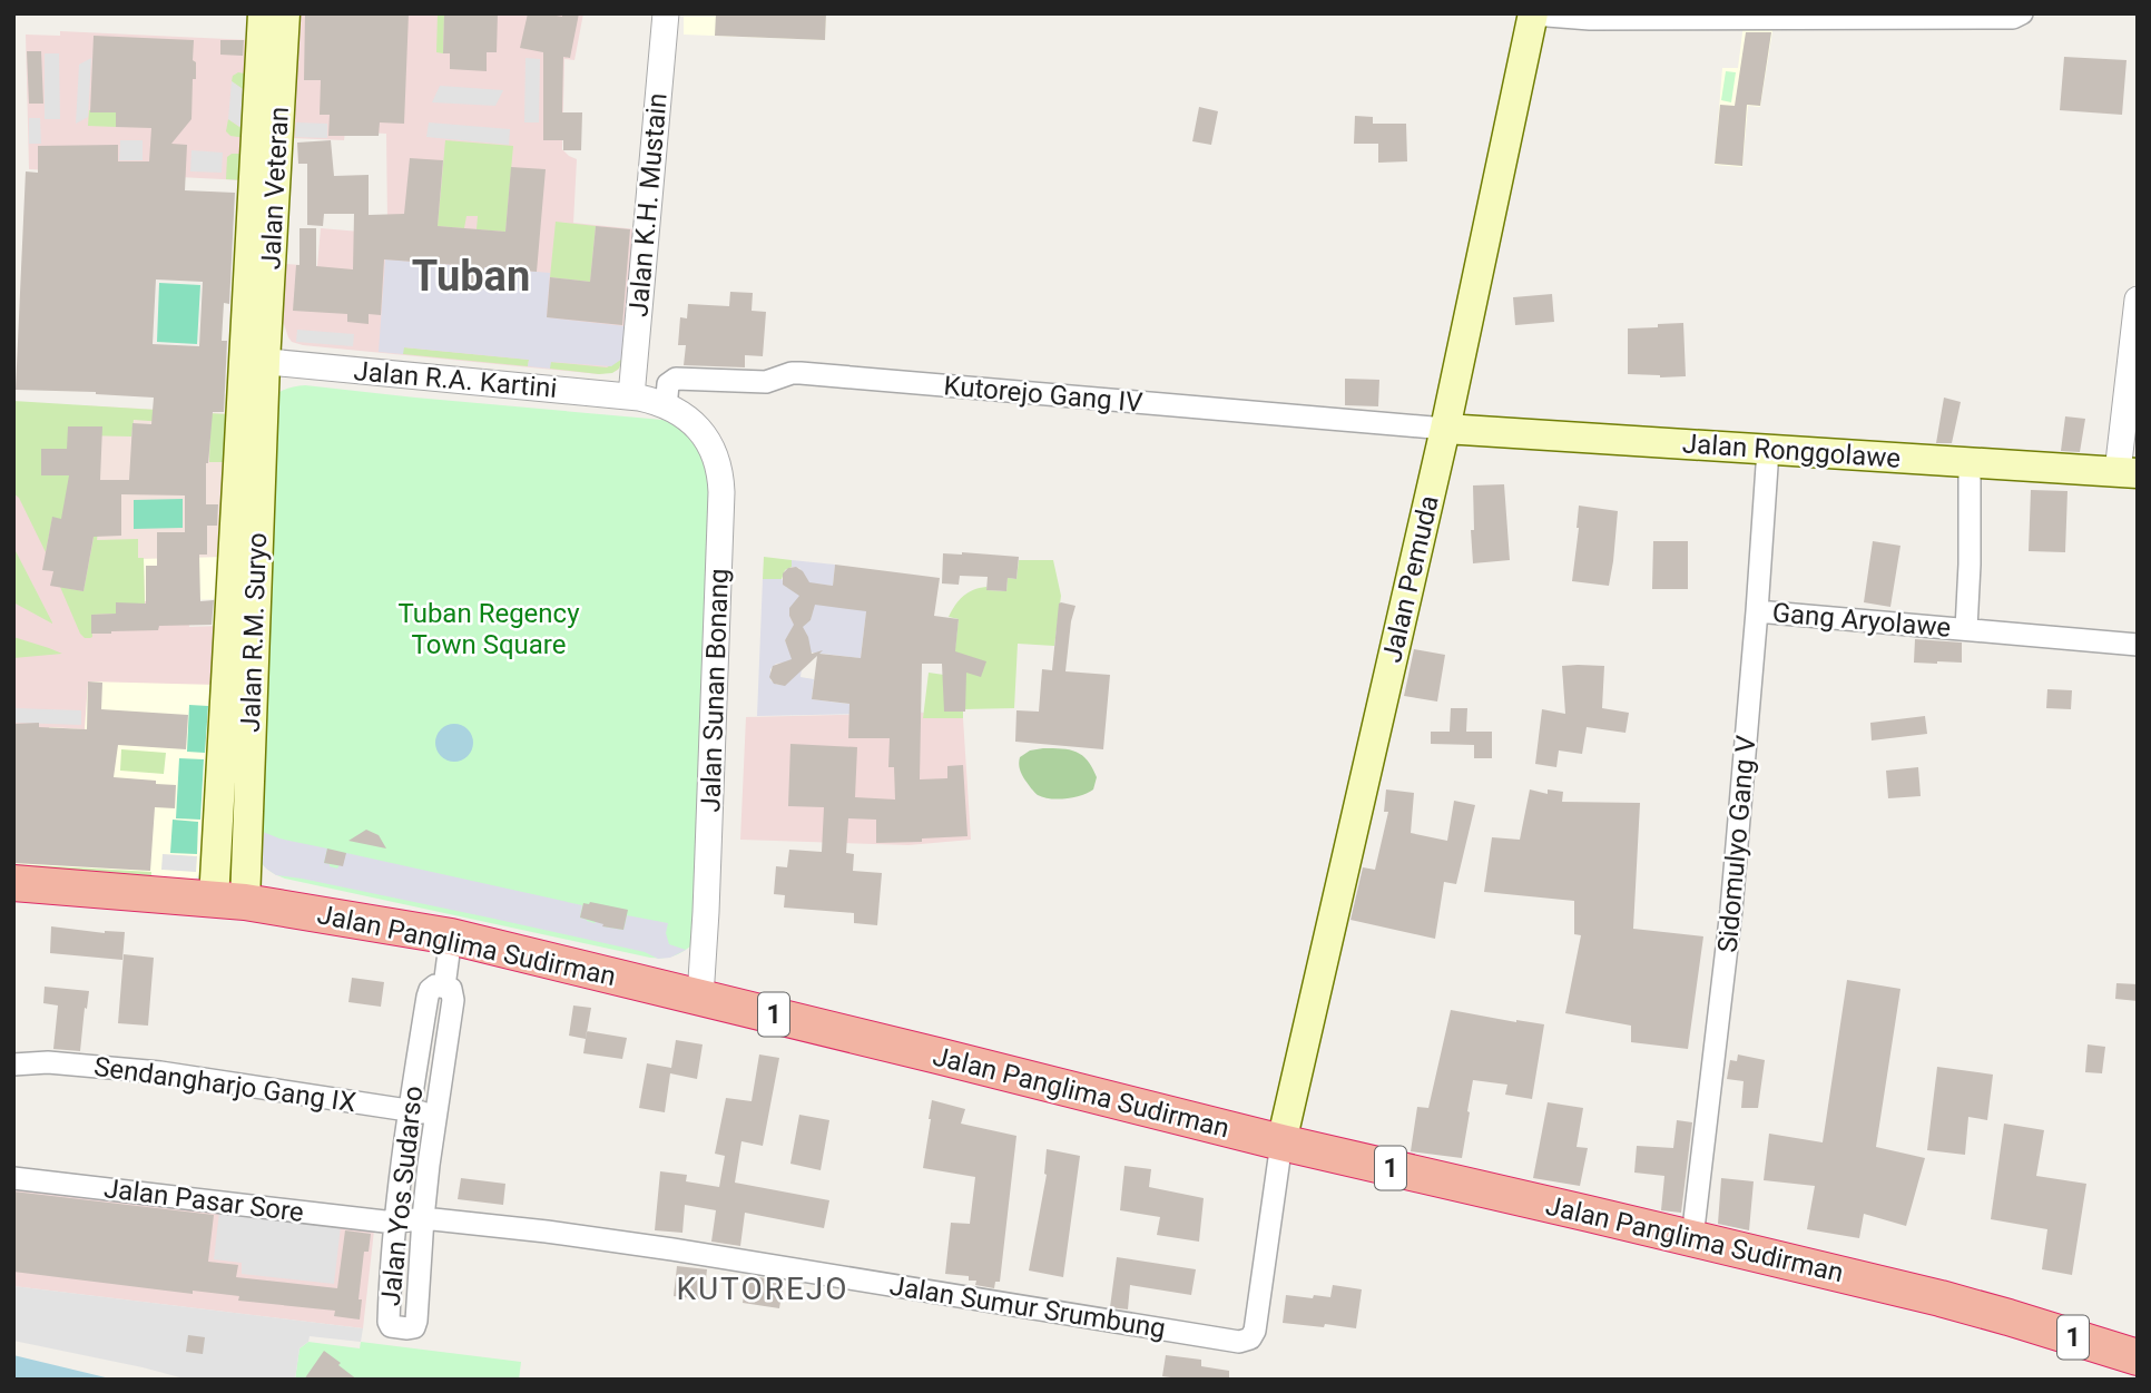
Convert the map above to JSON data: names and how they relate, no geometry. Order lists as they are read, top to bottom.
{
  "streets": {
    "highway": ["Jalan Panglima Sudirman", "1"],
    "main road": [
      "Jalan Veteran",
      "Jalan Ronggolawe",
      "Jalan Pemuda",
      "Jalan R.M. Suryo"
    ],
    "street": [
      "Jalan K.H. Mustain",
      "Jalan R.A. Kartini",
      "Kutorejo Gang IV",
      "Gang Aryolawe",
      "Jalan Sunan Bonang",
      "Sidomulyo Gang V",
      "Sendangharjo Gang IX",
      "Jalan Yos Sudarso",
      "Jalan Pasar Sore",
      "Jalan Sumur Srumbung"
    ]
  },
  "crossings": [
    ["Jalan Veteran", "Jalan R.A. Kartini"],
    ["Jalan Veteran", "Jalan R.M. Suryo"],
    ["Jalan K.H. Mustain", "Jalan R.A. Kartini"],
    ["Jalan R.A. Kartini", "Kutorejo Gang IV"],
    ["Jalan R.A. Kartini", "Jalan R.M. Suryo"],
    ["Jalan R.A. Kartini", "Jalan Sunan Bonang"],
    ["Kutorejo Gang IV", "Jalan Ronggolawe"],
    ["Kutorejo Gang IV", "Jalan Pemuda"],
    ["Kutorejo Gang IV", "Jalan Sunan Bonang"],
    ["Jalan Ronggolawe", "Jalan Pemuda"],
    ["Jalan Ronggolawe", "Gang Aryolawe"],
    ["Jalan Ronggolawe", "Sidomulyo Gang V"],
    ["Jalan Pemuda", "Jalan Panglima Sudirman"],
    ["Jalan Pemuda", "Jalan Sumur Srumbung"],
    ["Gang Aryolawe", "Sidomulyo Gang V"],
    ["Jalan R.M. Suryo", "Jalan Panglima Sudirman"],
    ["Jalan Sunan Bonang", "Jalan Panglima Sudirman"],
    ["Sidomulyo Gang V", "Jalan Panglima Sudirman"],
    ["Jalan Panglima Sudirman", "Jalan Yos Sudarso"],
    ["Jalan Panglima Sudirman", "Jalan Sumur Srumbung"],
    ["Sendangharjo Gang IX", "Jalan Yos Sudarso"],
    ["Jalan Yos Sudarso", "Jalan Pasar Sore"],
    ["Jalan Yos Sudarso", "Jalan Sumur Srumbung"],
    ["Jalan Pasar Sore", "Jalan Sumur Srumbung"]
  ],
  "districts": ["Tuban", "KUTOREJO"],
  "parks": ["Tuban Regency Town Square"]
}
